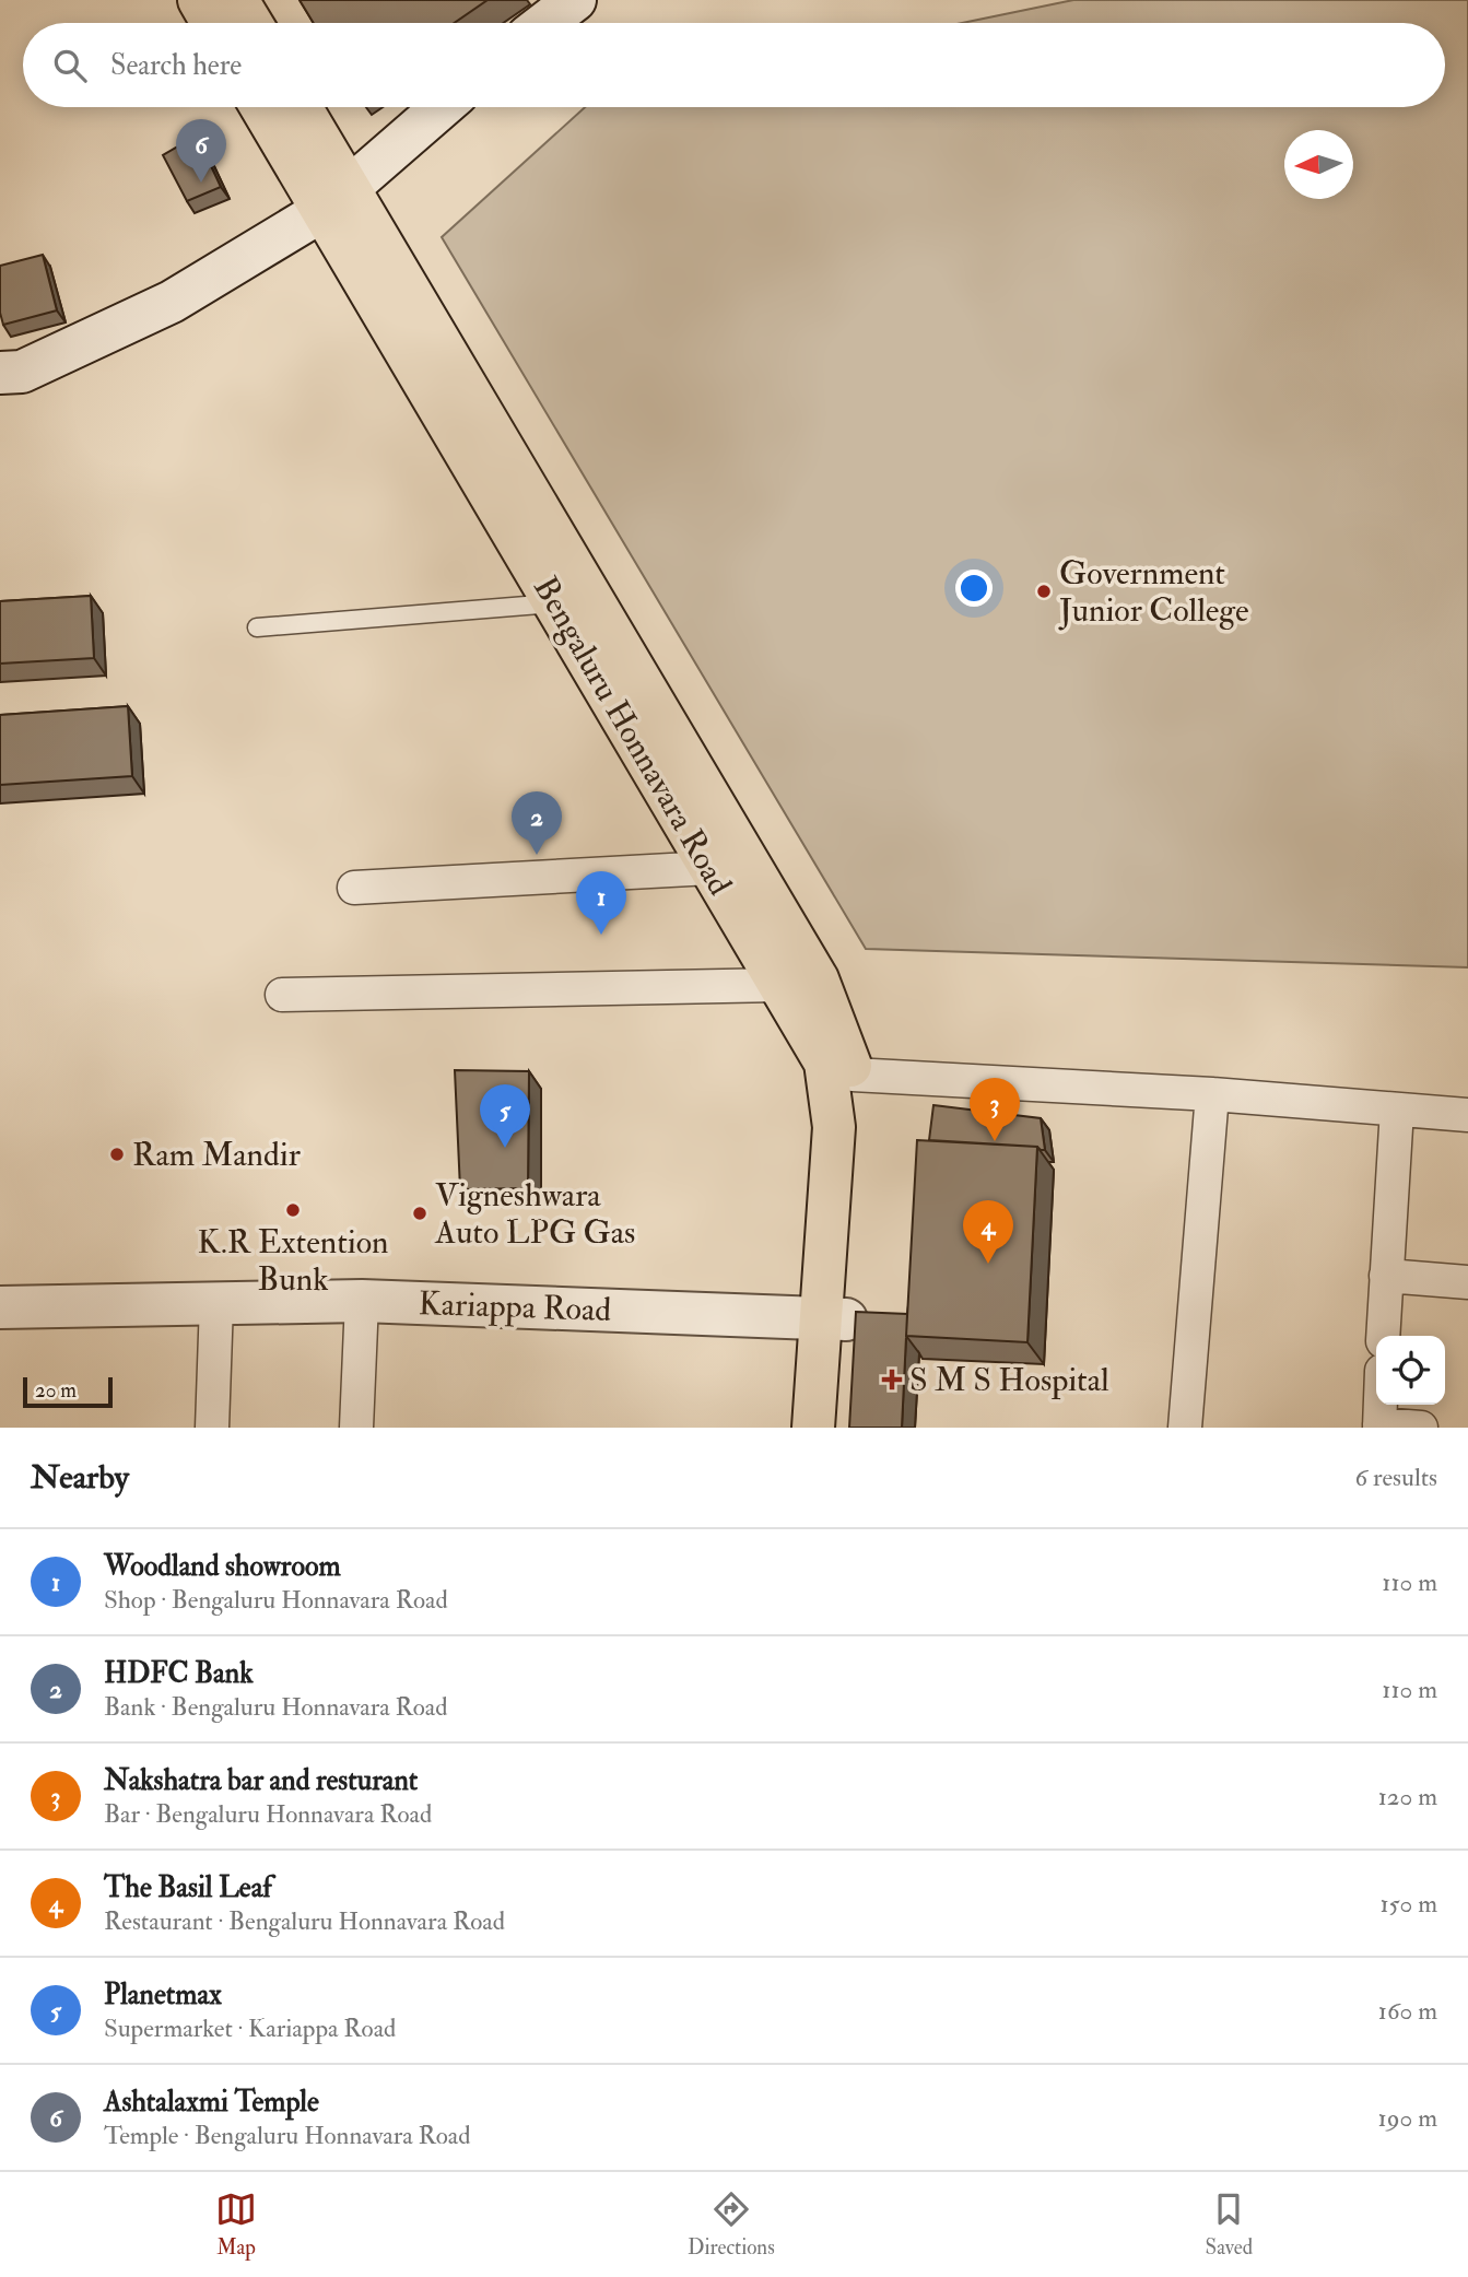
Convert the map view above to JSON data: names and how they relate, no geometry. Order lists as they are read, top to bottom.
{
  "streets": {
    "main road": ["Bengaluru Honnavara Road"],
    "street": ["Kariappa Road"]
  },
  "crossings": [
    ["Bengaluru Honnavara Road", "Kariappa Road"]
  ],
  "places": {
    "other": [
      "Government Junior College",
      "Ram Mandir",
      "K.R Extention Bunk",
      "Vigneshwara Auto LPG Gas"
    ],
    "health": ["S M S Hospital"]
  },
  "scale_bar": "20 m",
  "north": "left",
  "page": {
    "search": "Search here",
    "pins": [
      "6",
      "2",
      "1",
      "3",
      "5",
      "4"
    ],
    "scale": "20 m",
    "heading": ["Nearby", "6 results"],
    "list": [
      {
        "mark": "1",
        "name": "Woodland showroom",
        "note": "Shop · Bengaluru Honnavara Road",
        "value": "110 m"
      },
      {
        "mark": "2",
        "name": "HDFC Bank",
        "note": "Bank · Bengaluru Honnavara Road",
        "value": "110 m"
      },
      {
        "mark": "3",
        "name": "Nakshatra bar and resturant",
        "note": "Bar · Bengaluru Honnavara Road",
        "value": "120 m"
      },
      {
        "mark": "4",
        "name": "The Basil Leaf",
        "note": "Restaurant · Bengaluru Honnavara Road",
        "value": "150 m"
      },
      {
        "mark": "5",
        "name": "Planetmax",
        "note": "Supermarket · Kariappa Road",
        "value": "160 m"
      },
      {
        "mark": "6",
        "name": "Ashtalaxmi Temple",
        "note": "Temple · Bengaluru Honnavara Road",
        "value": "190 m"
      }
    ],
    "nav": ["Map", "Directions", "Saved"]
  }
}
